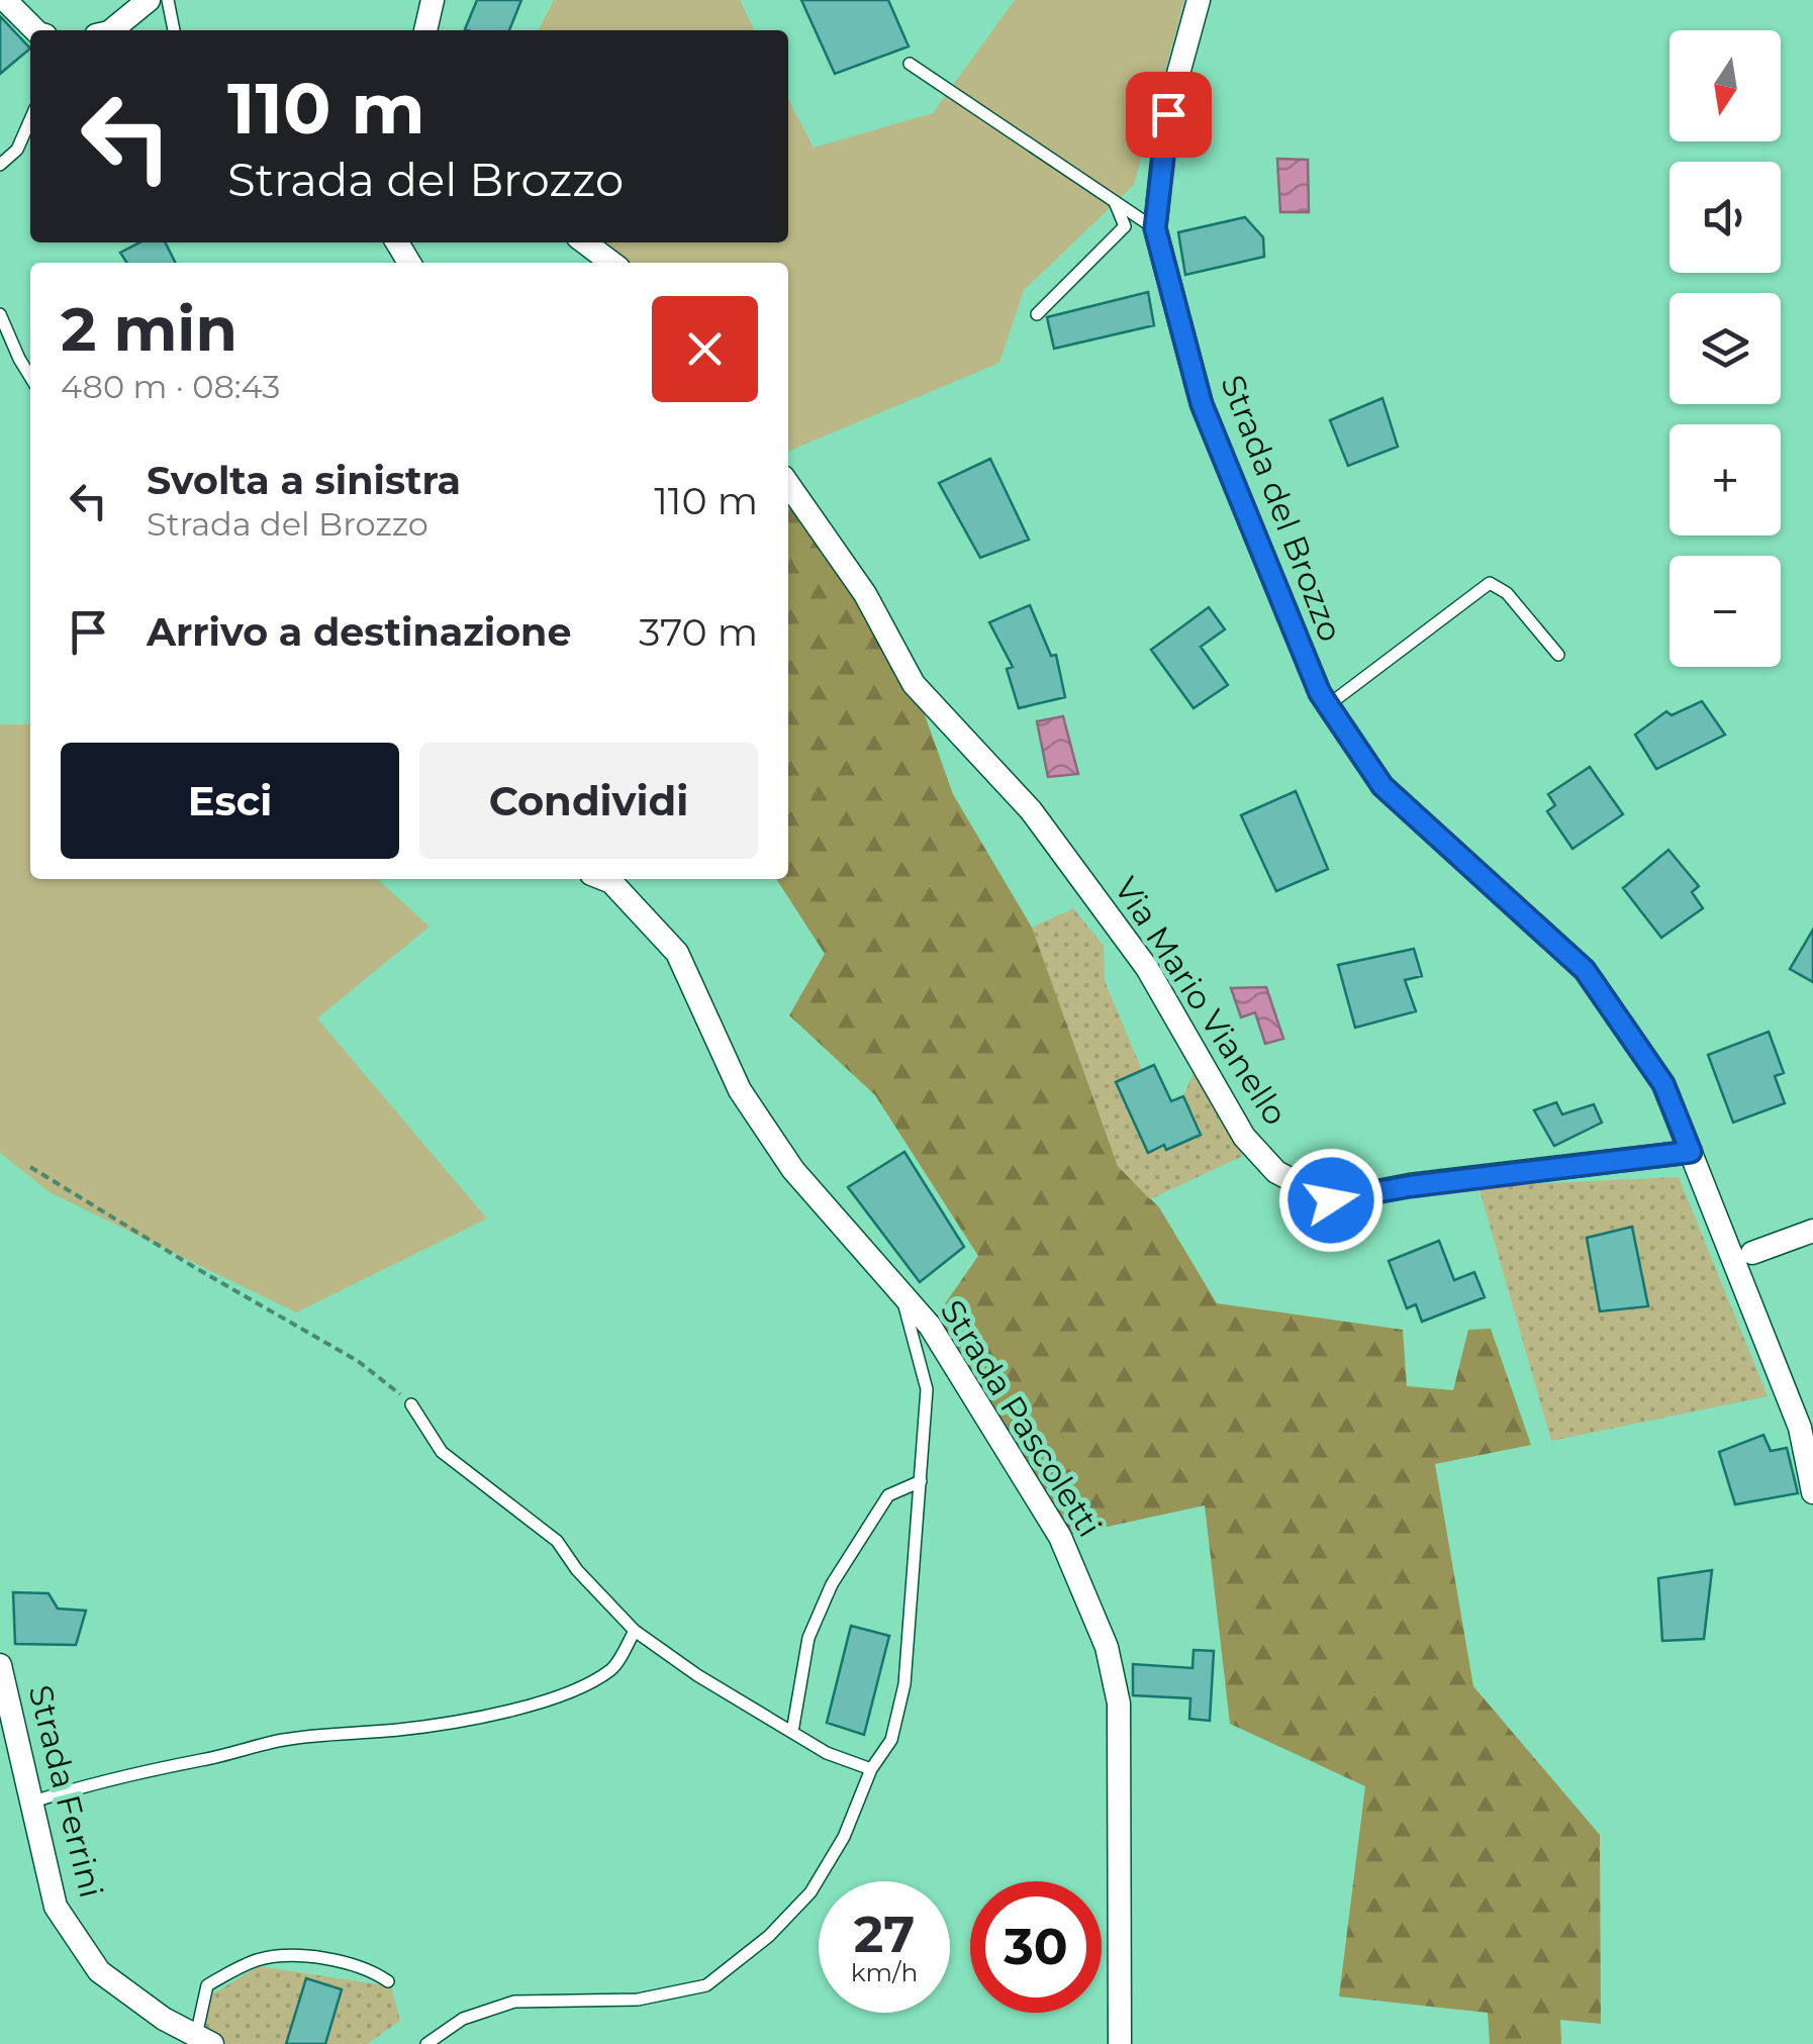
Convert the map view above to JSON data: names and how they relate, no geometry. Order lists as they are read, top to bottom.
{
  "streets": {
    "street": [
      "Strada del Brozzo",
      "Via Mario Vianello",
      "Strada Pascoletti",
      "Strada Ferrini"
    ]
  },
  "crossings": [
    ["Strada del Brozzo", "Via Mario Vianello"]
  ],
  "north": "bottom",
  "page": {
    "map_buttons": ["+", "−"],
    "turn": ["110 m", "Strada del Brozzo"],
    "heading": ["2 min", "480 m · 08:43"],
    "list": [
      {
        "name": "Svolta a sinistra",
        "note": "Strada del Brozzo",
        "value": "110 m"
      },
      {
        "name": "Arrivo a destinazione",
        "value": "370 m"
      }
    ],
    "buttons": ["Esci", "Condividi"],
    "speed": "27 km/h",
    "limit": "30"
  }
}
